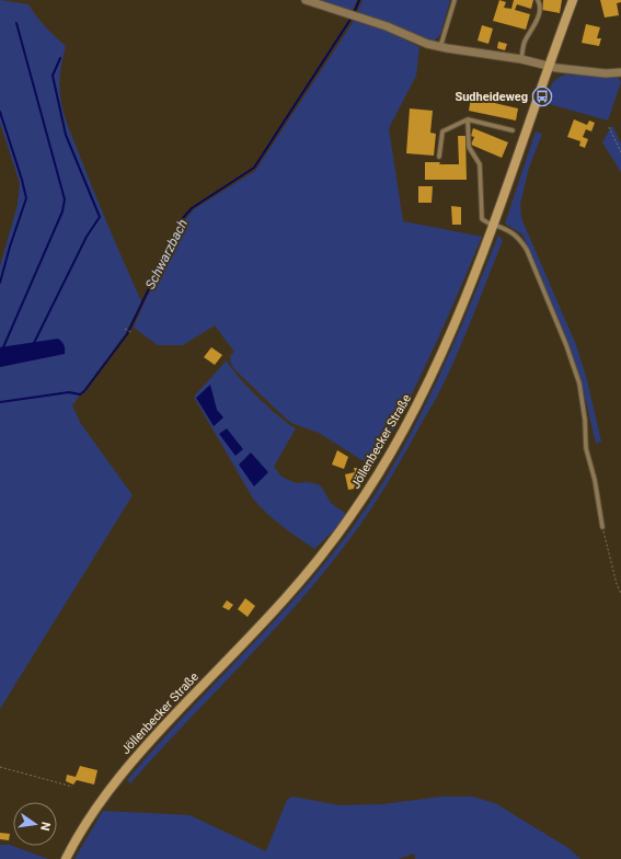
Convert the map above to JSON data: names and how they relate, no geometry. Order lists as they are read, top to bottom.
{
  "streets": {
    "street": ["Jöllenbecker Straße"]
  },
  "water": ["Schwarzbach"],
  "places": {
    "bus stop": ["Sudheideweg"]
  },
  "north": "right"
}
